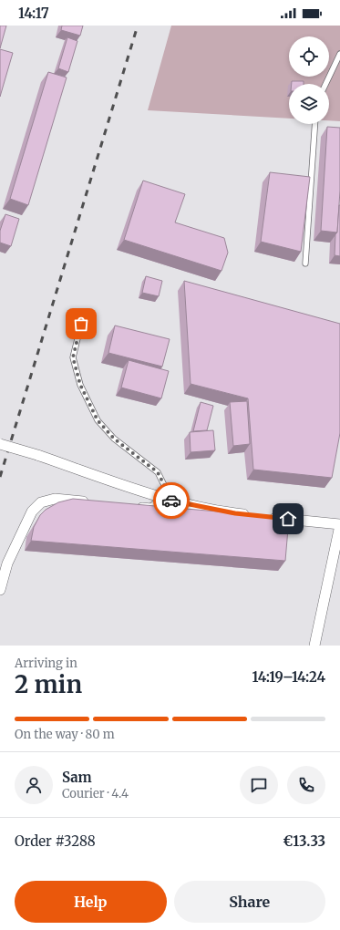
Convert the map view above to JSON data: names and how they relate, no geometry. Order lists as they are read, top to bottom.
{
  "page": {
    "status": "14:17",
    "heading": ["2 min", "Arriving in", "14:19–14:24"],
    "panel": [
      "Sam",
      "Courier · 4.4",
      "Order #3288",
      "€13.33"
    ],
    "bar": "On the way · 80 m",
    "buttons": ["Help", "Share"]
  }
}
